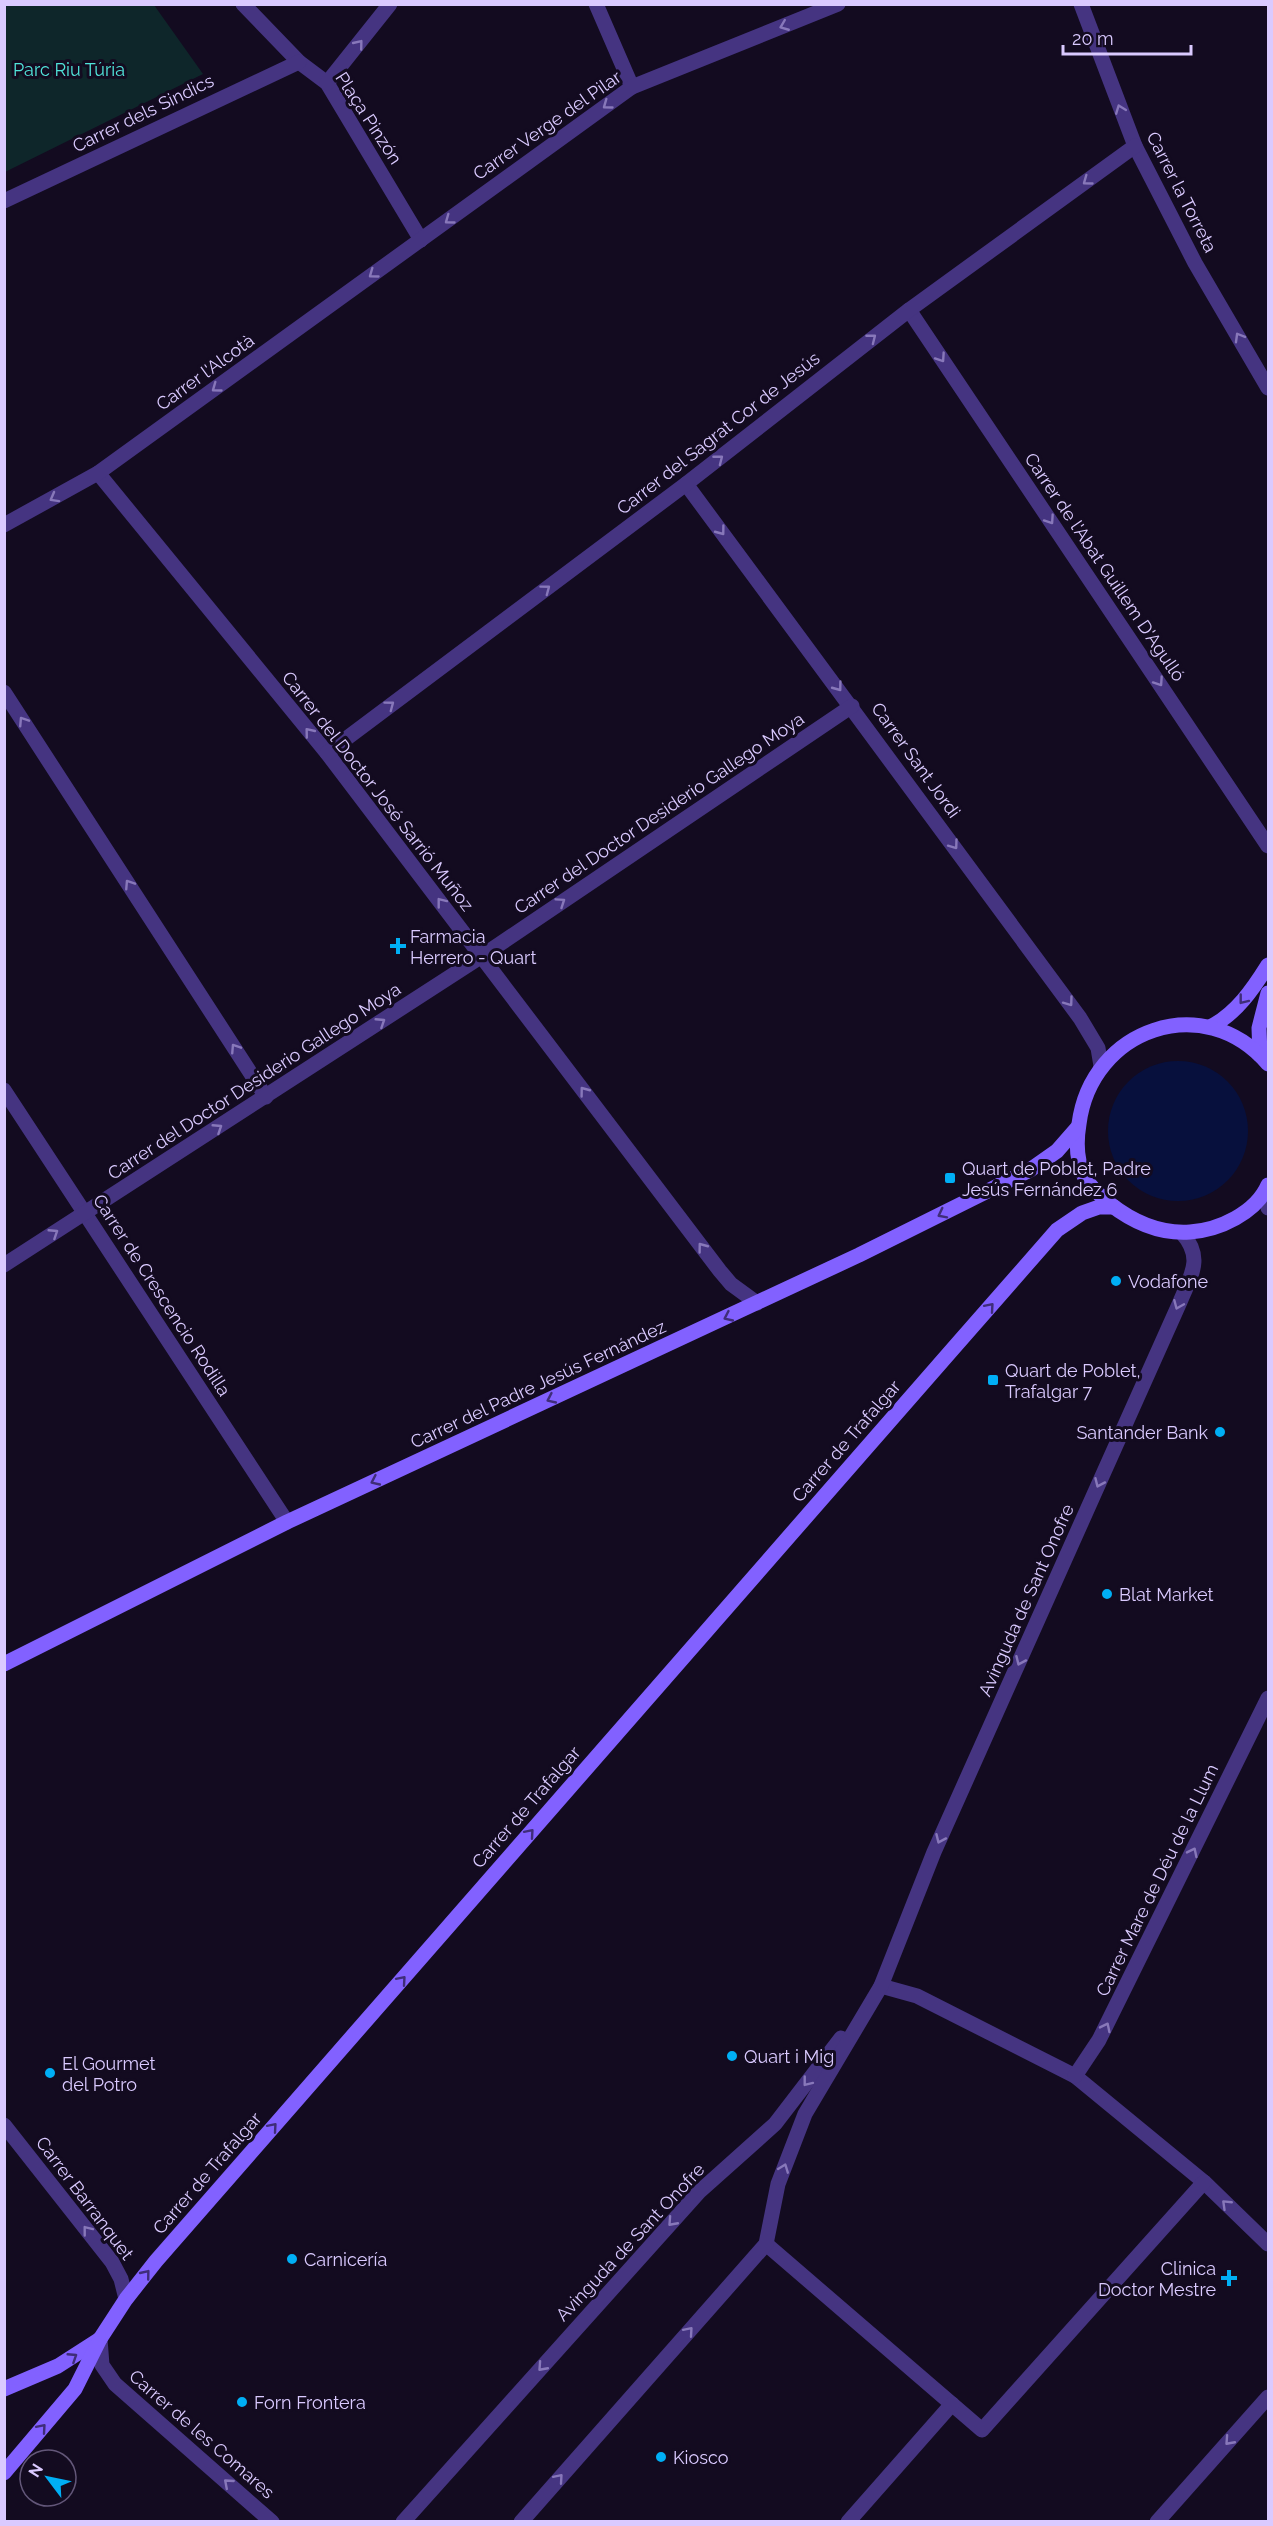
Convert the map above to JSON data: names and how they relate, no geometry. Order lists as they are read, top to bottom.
{
  "streets": {
    "street": [
      "Carrer dels Sindics",
      "Plaça Pinzón",
      "Carrer Verge del Pilar",
      "Carrer la Torreta",
      "Carrer l'Alcotà",
      "Carrer del Sagrat Cor de Jesús",
      "Carrer de l'Abat Guillem D'Agulló",
      "Carrer Sant Jordi",
      "Carrer del Doctor José Sarrió Muñoz",
      "Carrer del Doctor Desiderio Gallego Moya",
      "Carrer de Crescencio Rodilla",
      "Carrer del Padre Jesús Fernández",
      "Carrer de Trafalgar",
      "Avinguda de Sant Onofre",
      "Carrer Mare de Déu de la Llum",
      "Carrer Barranquet",
      "Carrer de les Comares"
    ]
  },
  "crossings": [
    ["Carrer dels Sindics", "Plaça Pinzón"],
    ["Plaça Pinzón", "Carrer Verge del Pilar"],
    ["Plaça Pinzón", "Carrer l'Alcotà"],
    ["Carrer Verge del Pilar", "Carrer l'Alcotà"],
    ["Carrer la Torreta", "Carrer del Sagrat Cor de Jesús"],
    ["Carrer l'Alcotà", "Carrer del Doctor José Sarrió Muñoz"],
    ["Carrer del Sagrat Cor de Jesús", "Carrer de l'Abat Guillem D'Agulló"],
    ["Carrer del Sagrat Cor de Jesús", "Carrer Sant Jordi"],
    ["Carrer del Sagrat Cor de Jesús", "Carrer del Doctor José Sarrió Muñoz"],
    ["Carrer Sant Jordi", "Carrer del Doctor Desiderio Gallego Moya"],
    ["Carrer del Doctor José Sarrió Muñoz", "Carrer del Doctor Desiderio Gallego Moya"],
    ["Carrer del Doctor José Sarrió Muñoz", "Carrer del Padre Jesús Fernández"],
    ["Carrer del Doctor Desiderio Gallego Moya", "Carrer de Crescencio Rodilla"],
    ["Carrer de Crescencio Rodilla", "Carrer del Padre Jesús Fernández"],
    ["Carrer de Trafalgar", "Carrer Barranquet"],
    ["Carrer de Trafalgar", "Carrer de les Comares"]
  ],
  "one_way": [
    "Carrer Verge del Pilar",
    "Carrer la Torreta",
    "Carrer l'Alcotà",
    "Carrer de l'Abat Guillem D'Agulló",
    "Carrer Sant Jordi",
    "Carrer del Doctor José Sarrió Muñoz",
    "Carrer del Doctor Desiderio Gallego Moya",
    "Carrer del Padre Jesús Fernández",
    "Carrer de Trafalgar",
    "Carrer Mare de Déu de la Llum",
    "Carrer Barranquet",
    "Carrer de les Comares"
  ],
  "parks": ["Parc Riu Túria"],
  "places": {
    "health": ["Farmacia Herrero - Quart", "Clinica Doctor Mestre"],
    "transit": ["Quart de Poblet, Padre Jesús Fernández 6", "Quart de Poblet, Trafalgar 7"],
    "other": [
      "Vodafone",
      "Santander Bank",
      "Blat Market",
      "Quart i Mig",
      "El Gourmet del Potro",
      "Carnicería",
      "Forn Frontera",
      "Kiosco"
    ]
  },
  "scale_bar": "20 m",
  "north": "top left"
}
